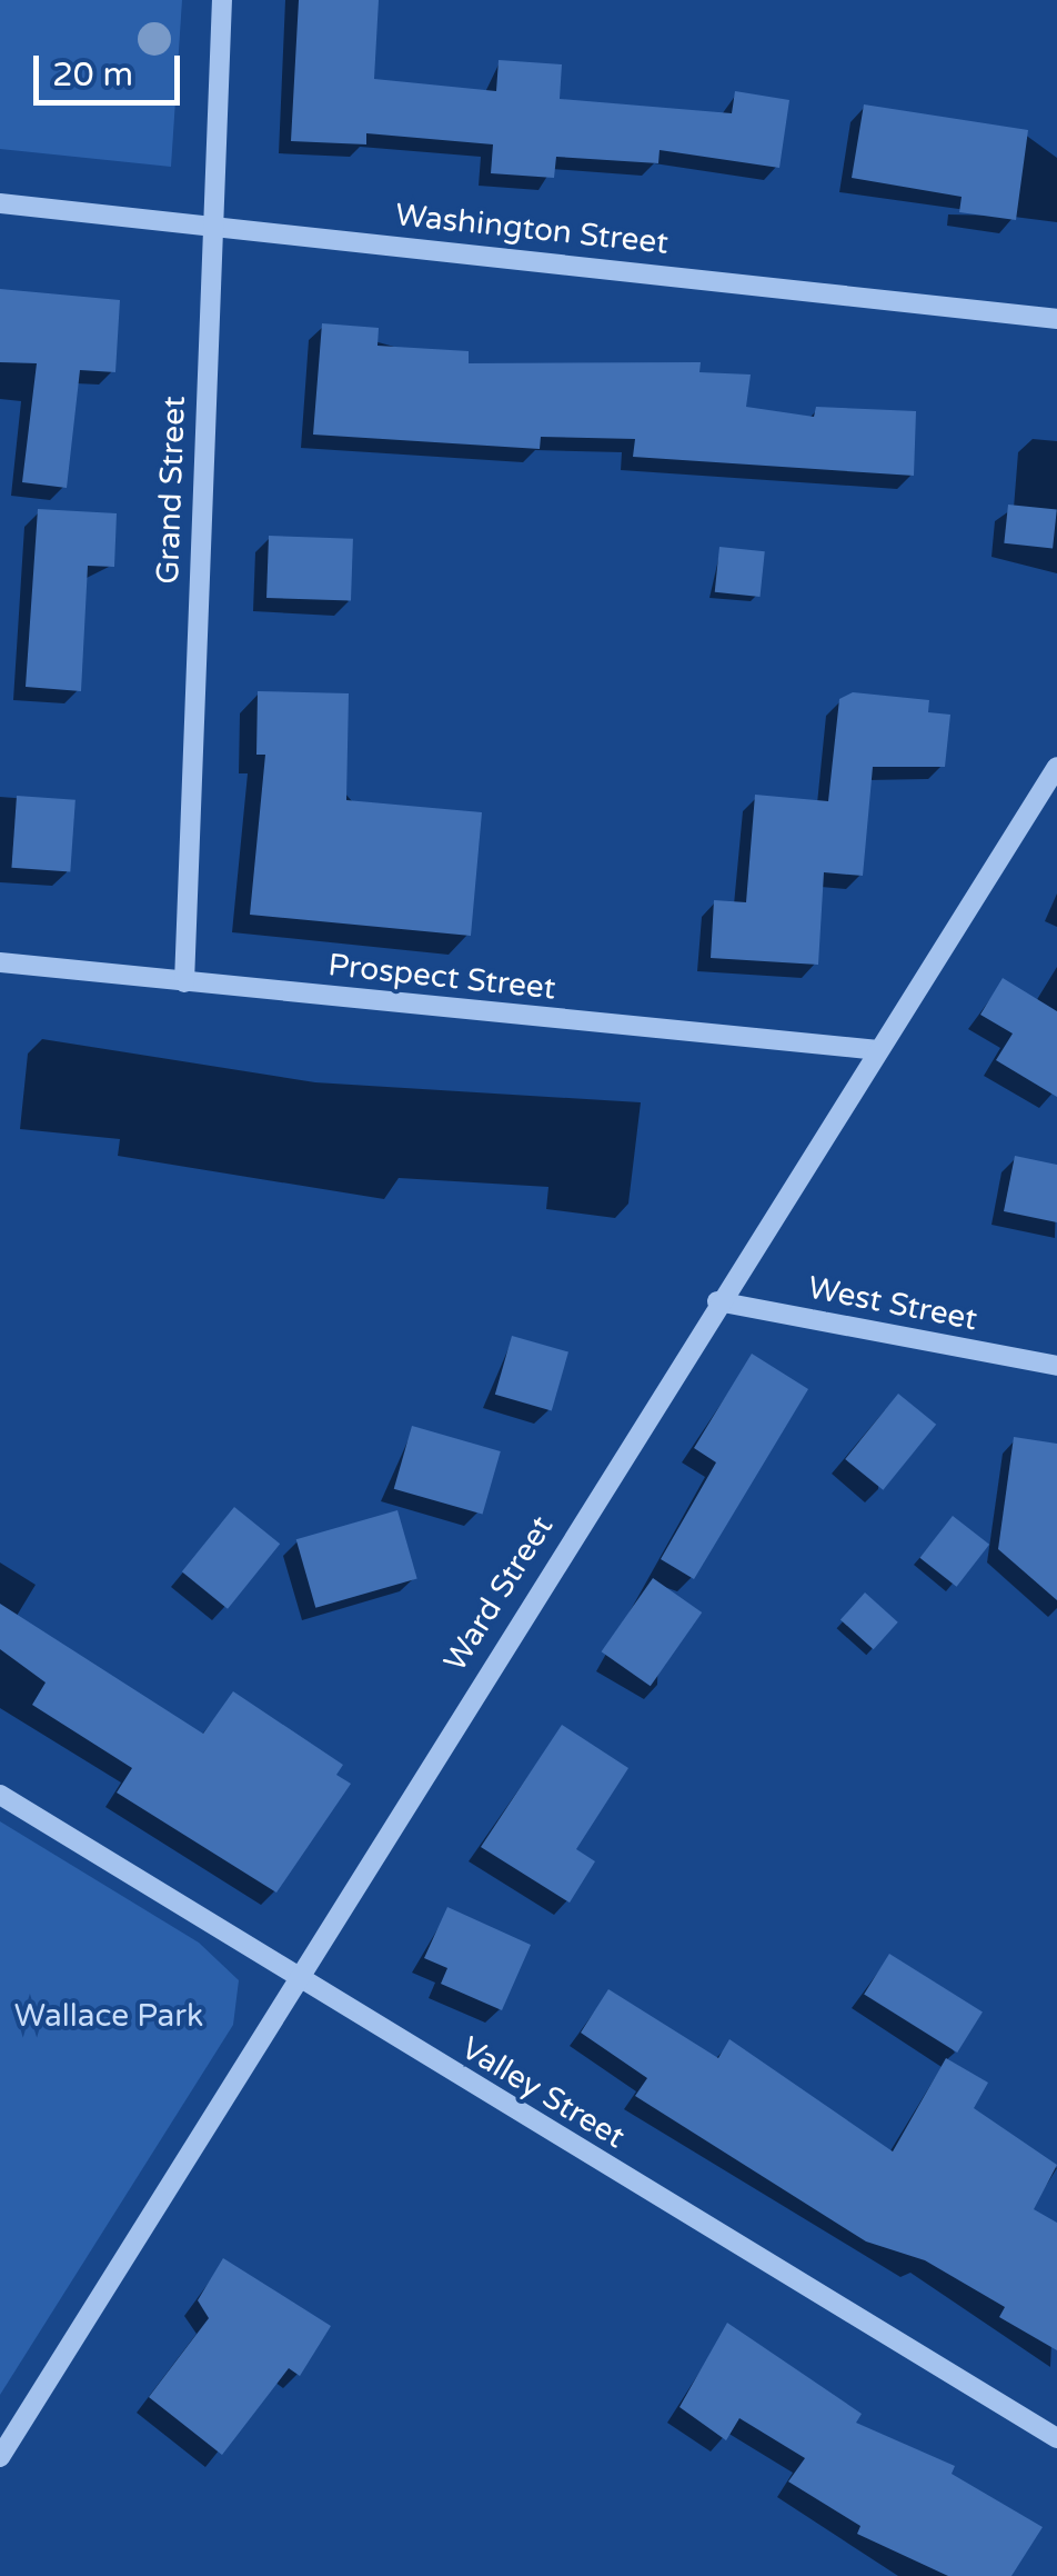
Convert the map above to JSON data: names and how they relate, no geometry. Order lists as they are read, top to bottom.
{
  "streets": {
    "street": [
      "Washington Street",
      "Grand Street",
      "Prospect Street",
      "West Street",
      "Ward Street",
      "Valley Street"
    ]
  },
  "crossings": [
    ["Washington Street", "Grand Street"],
    ["Grand Street", "Prospect Street"],
    ["Prospect Street", "Ward Street"],
    ["West Street", "Ward Street"],
    ["Ward Street", "Valley Street"]
  ],
  "parks": ["Wallace Park"],
  "scale_bar": "20 m"
}
